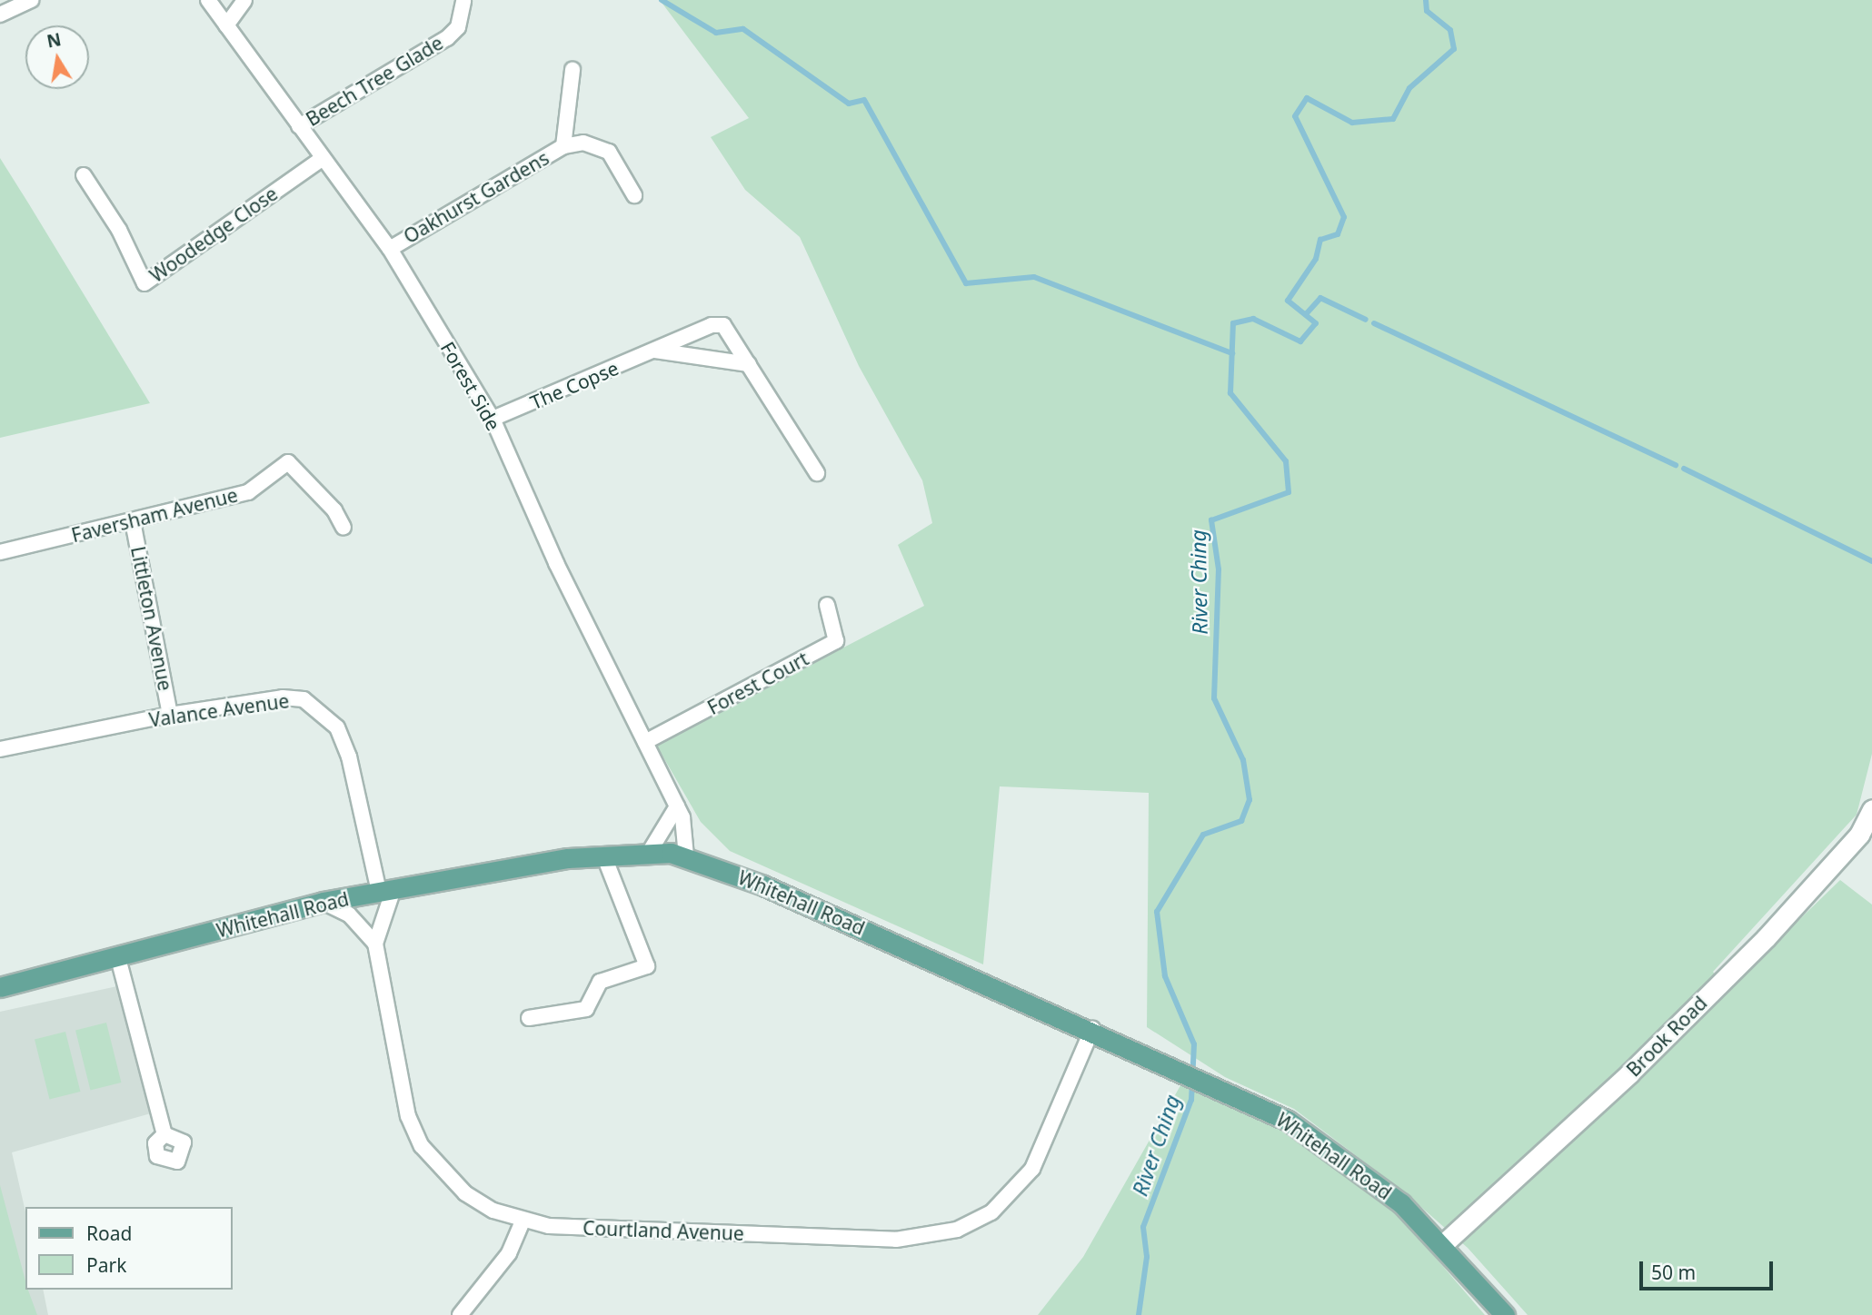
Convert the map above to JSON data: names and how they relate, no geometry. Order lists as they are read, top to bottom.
{
  "streets": {
    "main road": ["Whitehall Road"],
    "street": [
      "Beech Tree Glade",
      "Oakhurst Gardens",
      "Woodedge Close",
      "The Copse",
      "Forest Side",
      "Faversham Avenue",
      "Littleton Avenue",
      "Forest Court",
      "Valance Avenue",
      "Brook Road",
      "Courtland Avenue"
    ]
  },
  "crossings": [
    ["Beech Tree Glade", "Forest Side"],
    ["Oakhurst Gardens", "Forest Side"],
    ["Woodedge Close", "Forest Side"],
    ["The Copse", "Forest Side"],
    ["Forest Side", "Forest Court"],
    ["Forest Side", "Whitehall Road"],
    ["Faversham Avenue", "Littleton Avenue"],
    ["Littleton Avenue", "Valance Avenue"],
    ["Valance Avenue", "Whitehall Road"],
    ["Whitehall Road", "Brook Road"],
    ["Whitehall Road", "Courtland Avenue"]
  ],
  "water": ["River Ching"],
  "legend": ["Road", "Park"],
  "scale_bar": "50 m",
  "north": "top"
}
